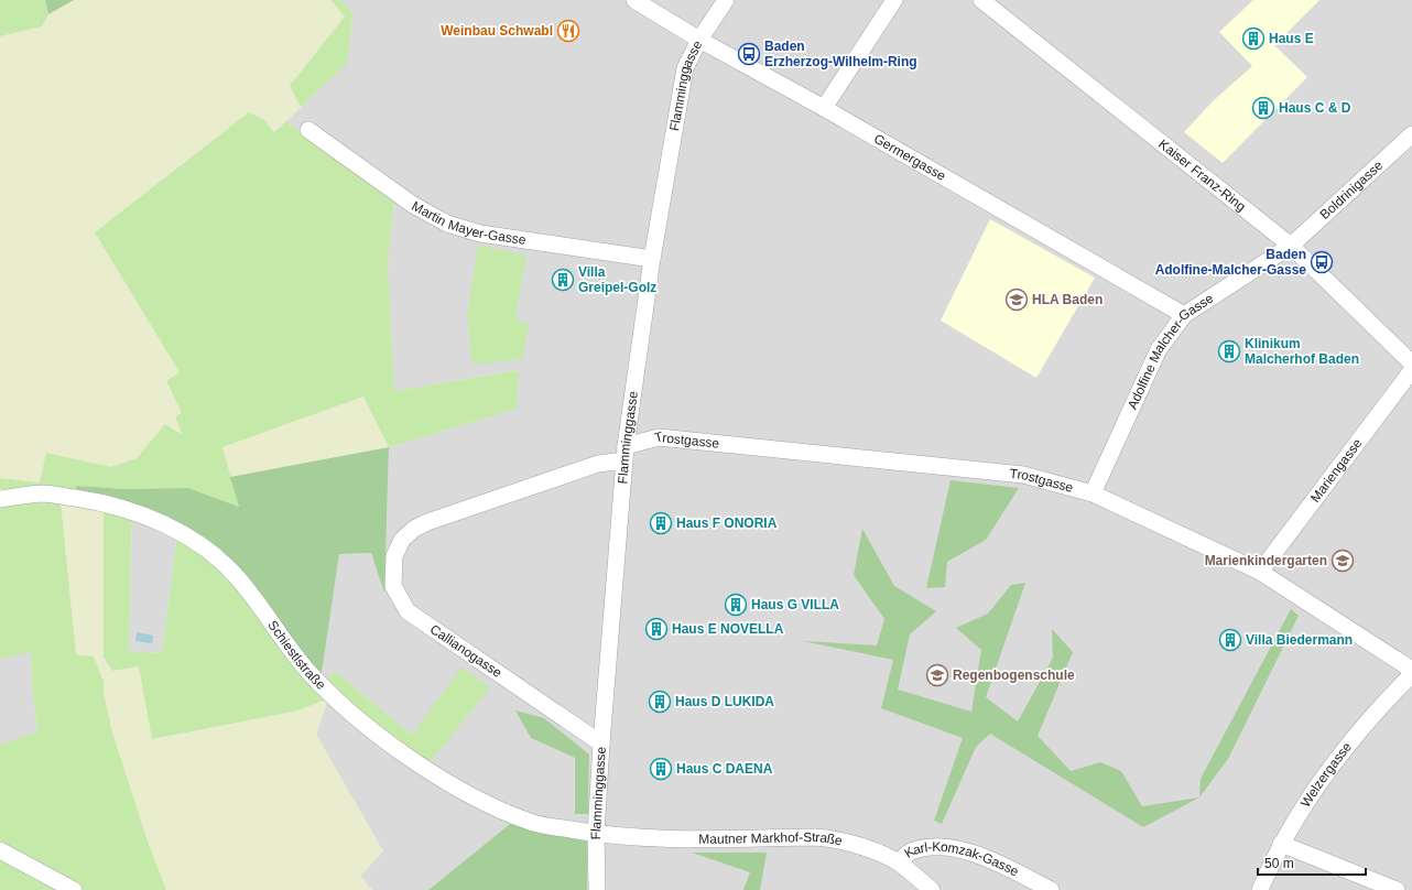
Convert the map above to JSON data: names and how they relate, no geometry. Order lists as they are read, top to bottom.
{
  "streets": {
    "street": [
      "Flamminggasse",
      "Germergasse",
      "Kaiser Franz-Ring",
      "Boldrinigasse",
      "Martin Mayer-Gasse",
      "Adolfine Malcher-Gasse",
      "Trostgasse",
      "Mariengasse",
      "Callianogasse",
      "Schiestlstraße",
      "Welzergasse",
      "Mautner Markhof-Straße",
      "Karl-Komzak-Gasse"
    ]
  },
  "crossings": [
    ["Flamminggasse", "Germergasse"],
    ["Flamminggasse", "Martin Mayer-Gasse"],
    ["Flamminggasse", "Trostgasse"],
    ["Flamminggasse", "Callianogasse"],
    ["Flamminggasse", "Schiestlstraße"],
    ["Flamminggasse", "Mautner Markhof-Straße"],
    ["Germergasse", "Adolfine Malcher-Gasse"],
    ["Kaiser Franz-Ring", "Boldrinigasse"],
    ["Kaiser Franz-Ring", "Adolfine Malcher-Gasse"],
    ["Boldrinigasse", "Adolfine Malcher-Gasse"],
    ["Adolfine Malcher-Gasse", "Trostgasse"],
    ["Trostgasse", "Mariengasse"],
    ["Trostgasse", "Callianogasse"],
    ["Schiestlstraße", "Mautner Markhof-Straße"],
    ["Mautner Markhof-Straße", "Karl-Komzak-Gasse"]
  ],
  "places": {
    "restaurant": ["Weinbau Schwabl"],
    "building": [
      "Haus E",
      "Haus C & D",
      "Villa Greipel-Golz",
      "Klinikum Malcherhof Baden",
      "Haus F ONORIA",
      "Haus G VILLA",
      "Haus E NOVELLA",
      "Villa Biedermann",
      "Haus D LUKIDA",
      "Haus C DAENA"
    ],
    "bus stop": ["Baden Erzherzog-Wilhelm-Ring", "Baden Adolfine-Malcher-Gasse"],
    "school or university": ["HLA Baden", "Marienkindergarten", "Regenbogenschule"]
  },
  "scale_bar": "50 m"
}
